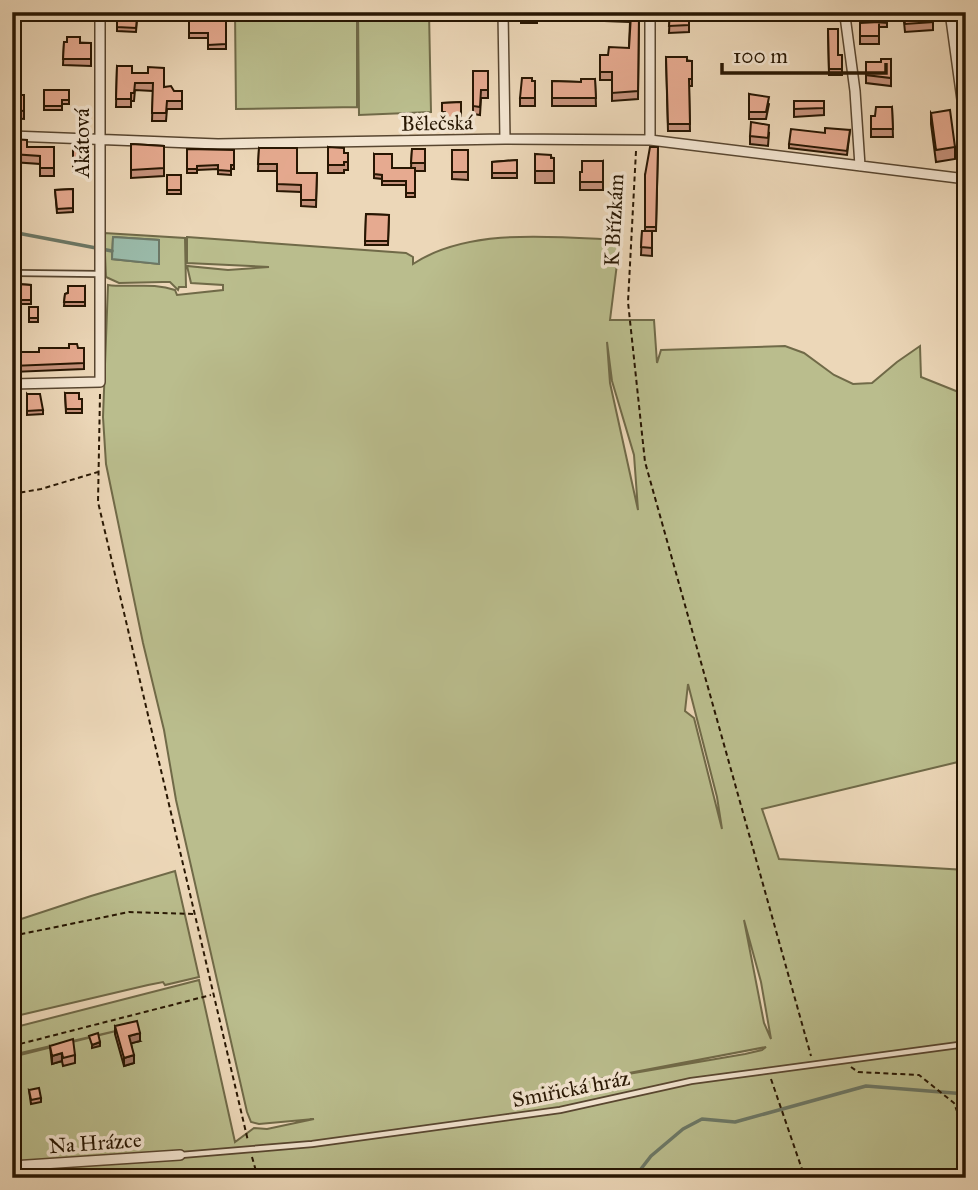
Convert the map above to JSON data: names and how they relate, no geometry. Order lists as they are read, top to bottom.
{
  "streets": {
    "street": ["Bělečská", "Akátová", "Na Hrázce"],
    "lane": ["Smiřická hráz"],
    "path": ["K Břízkám"]
  },
  "crossings": [
    ["Bělečská", "Akátová"],
    ["Bělečská", "K Břízkám"],
    ["K Břízkám", "Smiřická hráz"],
    ["Smiřická hráz", "Na Hrázce"]
  ],
  "scale_bar": "100 m"
}
